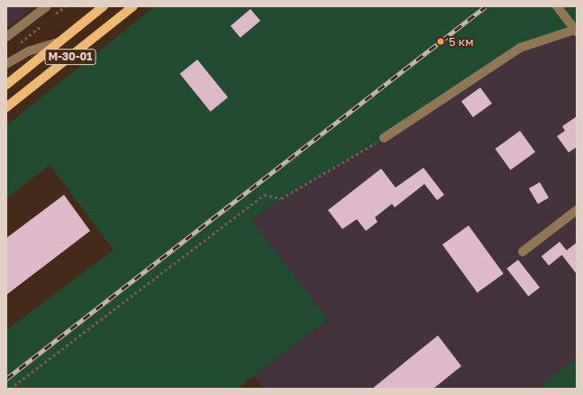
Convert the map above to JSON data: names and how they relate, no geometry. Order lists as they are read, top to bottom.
{
  "streets": {
    "main road": ["М-30-01"]
  },
  "places": ["5 км"]
}
